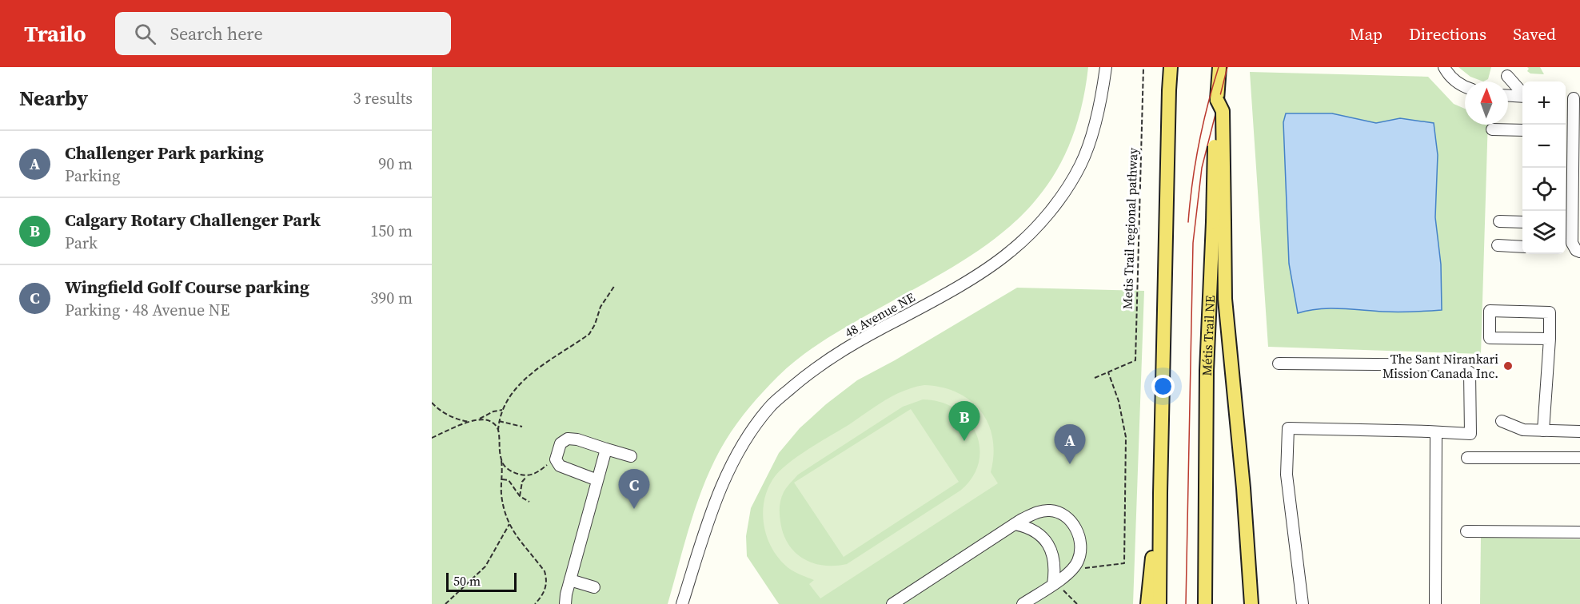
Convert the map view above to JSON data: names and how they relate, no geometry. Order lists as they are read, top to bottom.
{
  "streets": {
    "main road": ["Métis Trail NE"],
    "street": ["48 Avenue NE"],
    "path": ["Metis Trail regional pathway"]
  },
  "places": ["The Sant Nirankari Mission Canada Inc."],
  "scale_bar": "50 m",
  "north": "top",
  "page": {
    "header": "Trailo",
    "search": "Search here",
    "nav": ["Map", "Directions", "Saved"],
    "heading": ["Nearby", "3 results"],
    "map_buttons": ["+", "−"],
    "list": [
      {
        "mark": "A",
        "name": "Challenger Park parking",
        "note": "Parking",
        "value": "90 m"
      },
      {
        "mark": "B",
        "name": "Calgary Rotary Challenger Park",
        "note": "Park",
        "value": "150 m"
      },
      {
        "mark": "C",
        "name": "Wingfield Golf Course parking",
        "note": "Parking · 48 Avenue NE",
        "value": "390 m"
      }
    ],
    "pins": ["B", "A", "C"],
    "scale": "50 m"
  }
}
